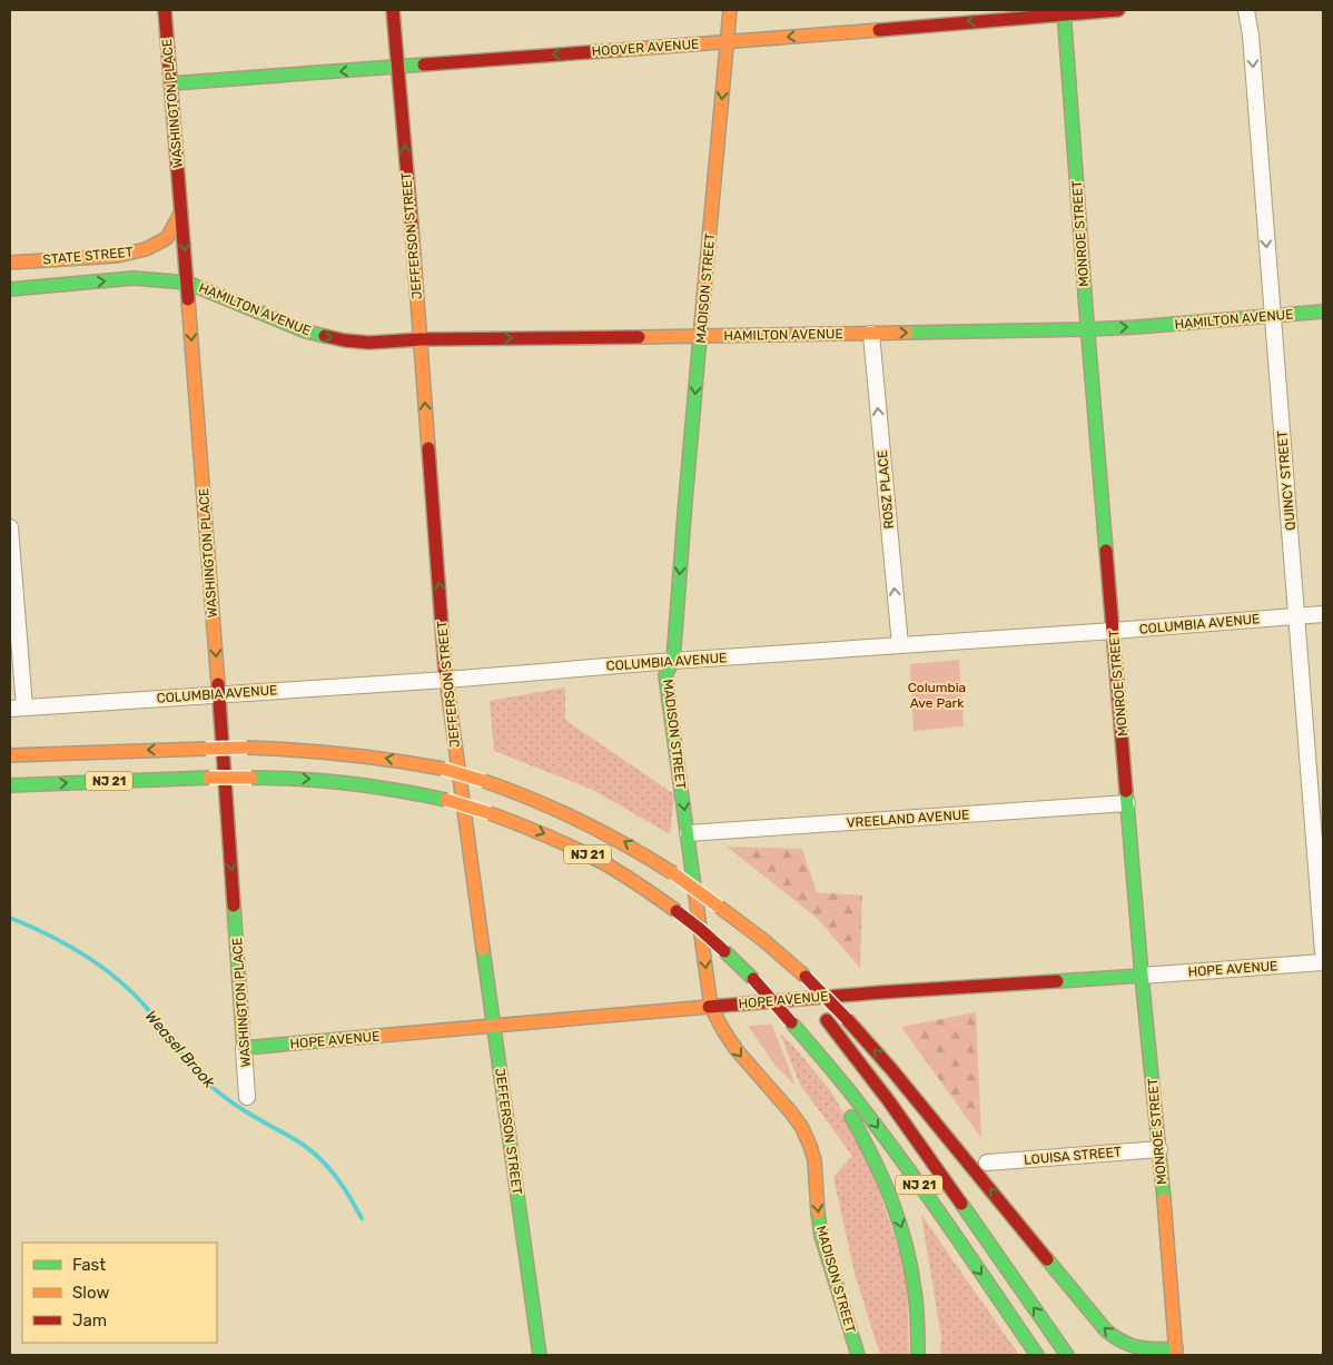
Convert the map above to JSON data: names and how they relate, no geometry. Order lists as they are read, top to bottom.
{
  "streets": {
    "main road": [
      "HOOVER AVENUE",
      "WASHINGTON PLACE",
      "MONROE STREET",
      "JEFFERSON STREET",
      "STATE STREET",
      "MADISON STREET",
      "HAMILTON AVENUE",
      "NJ 21",
      "HOPE AVENUE"
    ],
    "street": [
      "QUINCY STREET",
      "ROSZ PLACE",
      "COLUMBIA AVENUE",
      "VREELAND AVENUE",
      "LOUISA STREET"
    ]
  },
  "crossings": [
    ["HOOVER AVENUE", "WASHINGTON PLACE"],
    ["HOOVER AVENUE", "MONROE STREET"],
    ["HOOVER AVENUE", "JEFFERSON STREET"],
    ["HOOVER AVENUE", "MADISON STREET"],
    ["WASHINGTON PLACE", "STATE STREET"],
    ["WASHINGTON PLACE", "HAMILTON AVENUE"],
    ["WASHINGTON PLACE", "COLUMBIA AVENUE"],
    ["WASHINGTON PLACE", "HOPE AVENUE"],
    ["MONROE STREET", "HAMILTON AVENUE"],
    ["MONROE STREET", "COLUMBIA AVENUE"],
    ["MONROE STREET", "VREELAND AVENUE"],
    ["MONROE STREET", "HOPE AVENUE"],
    ["MONROE STREET", "LOUISA STREET"],
    ["JEFFERSON STREET", "HAMILTON AVENUE"],
    ["JEFFERSON STREET", "COLUMBIA AVENUE"],
    ["JEFFERSON STREET", "HOPE AVENUE"],
    ["STATE STREET", "HAMILTON AVENUE"],
    ["MADISON STREET", "HAMILTON AVENUE"],
    ["MADISON STREET", "COLUMBIA AVENUE"],
    ["MADISON STREET", "VREELAND AVENUE"],
    ["MADISON STREET", "HOPE AVENUE"],
    ["HAMILTON AVENUE", "QUINCY STREET"],
    ["HAMILTON AVENUE", "ROSZ PLACE"],
    ["QUINCY STREET", "COLUMBIA AVENUE"],
    ["ROSZ PLACE", "COLUMBIA AVENUE"]
  ],
  "one_way": [
    "HOOVER AVENUE",
    "WASHINGTON PLACE",
    "JEFFERSON STREET",
    "MADISON STREET",
    "HAMILTON AVENUE",
    "ROSZ PLACE"
  ],
  "water": ["Weasel Brook"],
  "parks": ["Columbia Ave Park"],
  "legend": ["Fast", "Slow", "Jam"]
}
